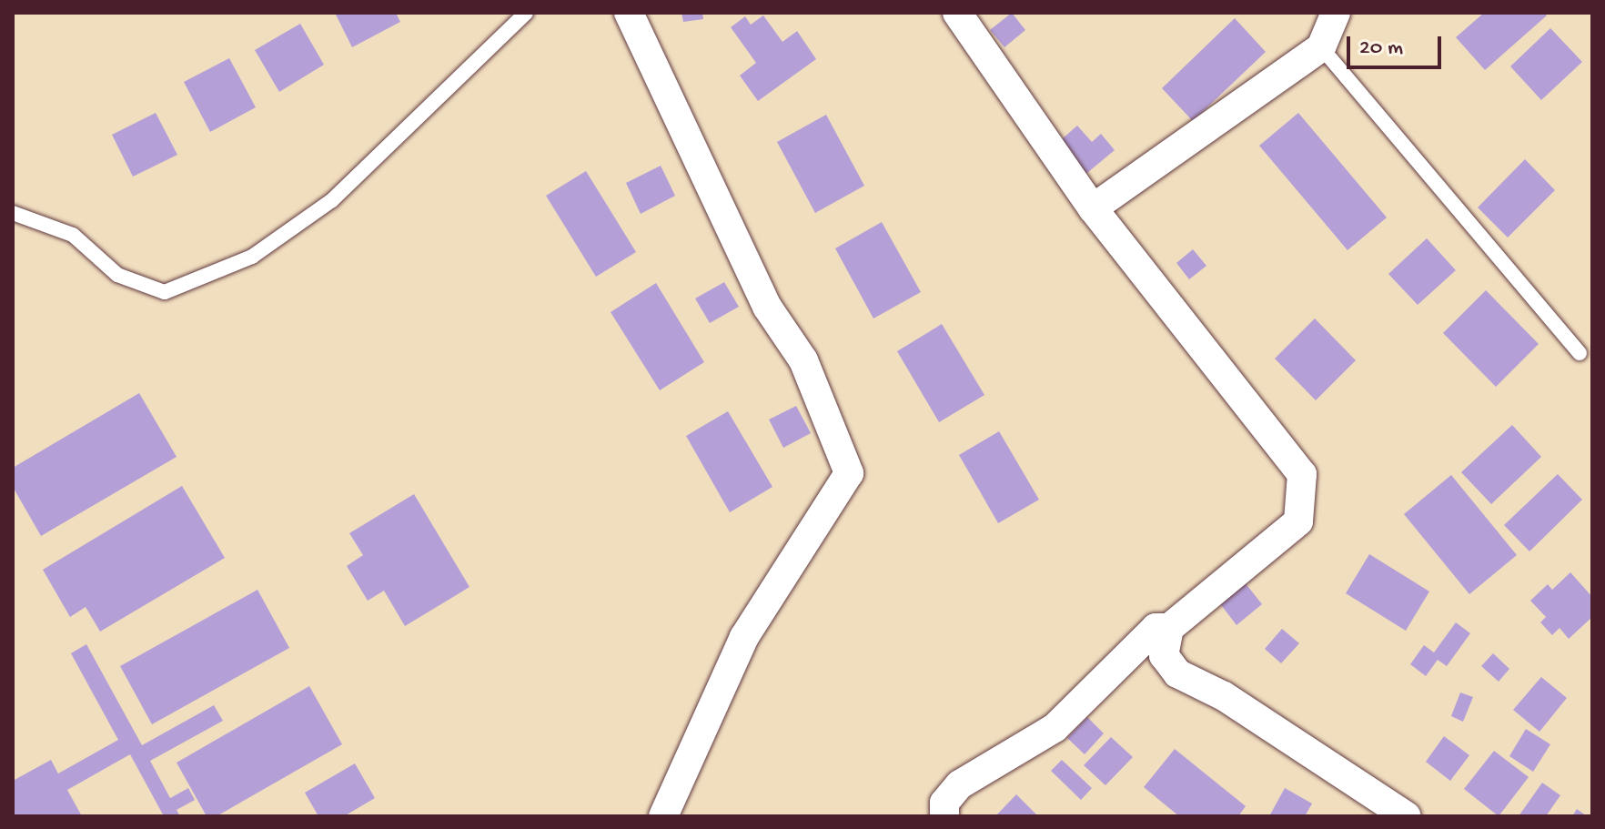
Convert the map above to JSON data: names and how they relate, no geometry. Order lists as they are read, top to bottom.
{
  "scale_bar": "20 m"
}
